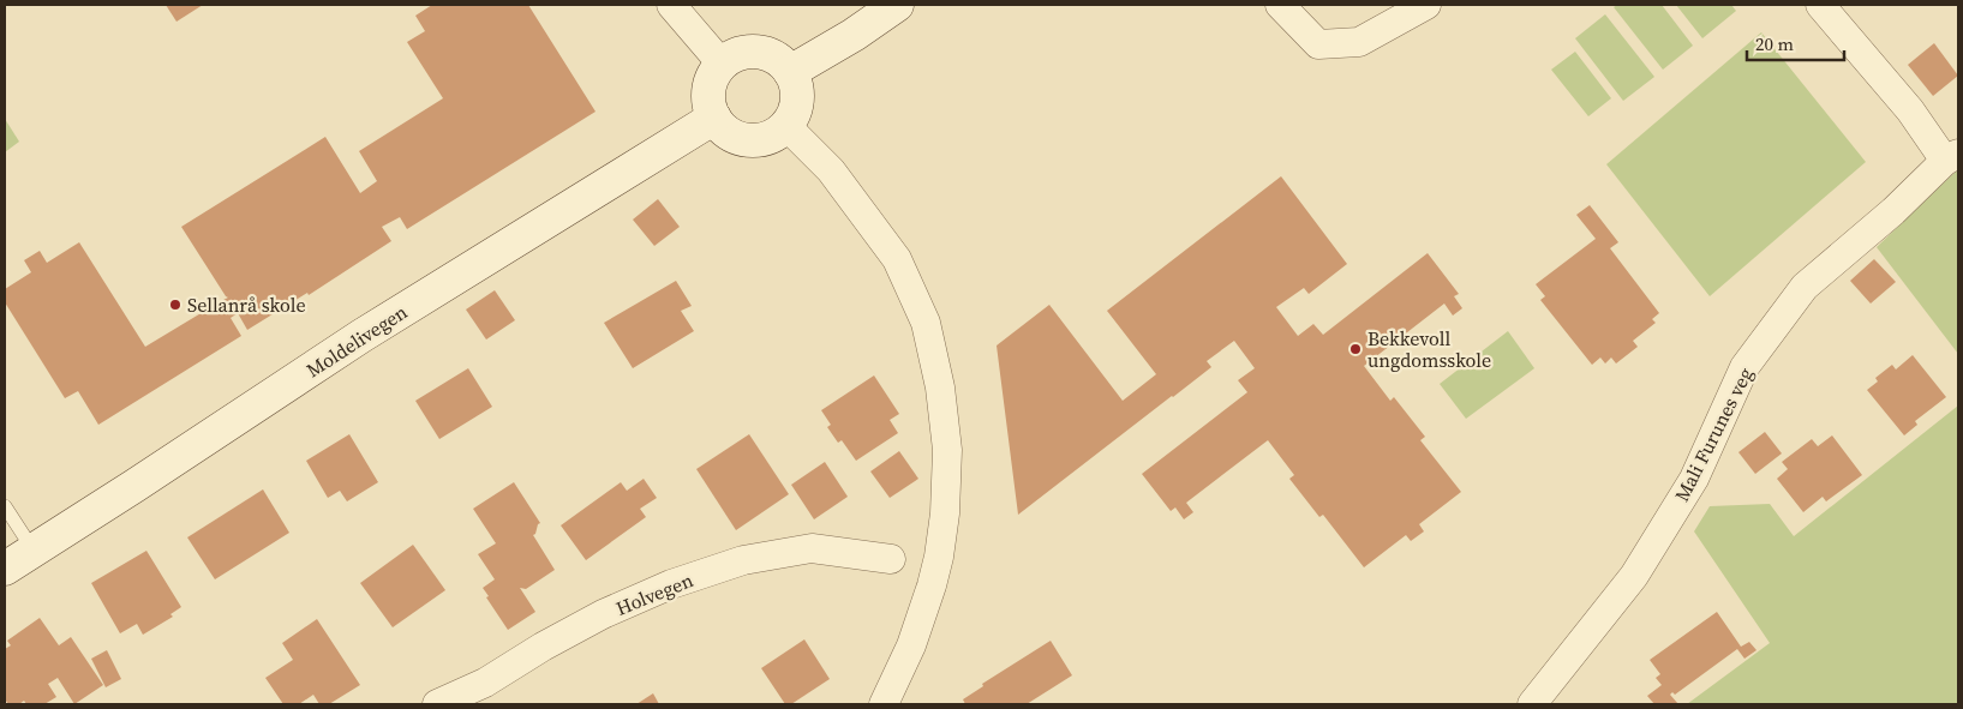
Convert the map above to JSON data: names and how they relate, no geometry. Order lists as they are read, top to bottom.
{
  "streets": {
    "main road": ["Moldelivegen"],
    "street": ["Mali Furunes veg", "Holvegen"]
  },
  "places": ["Sellanrå skole", "Bekkevoll ungdomsskole"],
  "scale_bar": "20 m"
}
